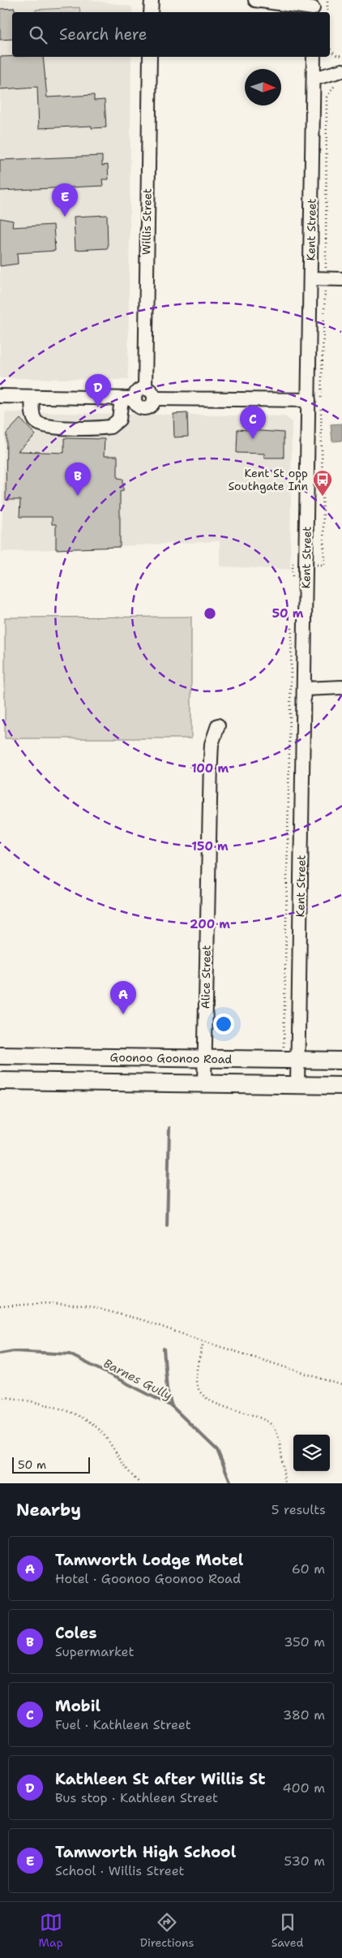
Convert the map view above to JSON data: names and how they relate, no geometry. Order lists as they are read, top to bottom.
{
  "streets": {
    "main road": ["Goonoo Goonoo Road"],
    "street": ["Willis Street", "Kent Street", "Alice Street"]
  },
  "crossings": [
    ["Kent Street", "Goonoo Goonoo Road"],
    ["Alice Street", "Goonoo Goonoo Road"]
  ],
  "water": ["Barnes Gully"],
  "places": {
    "bus stop": ["Kent St opp Southgate Inn"]
  },
  "scale_bar": "50 m",
  "north": "right",
  "page": {
    "search": "Search here",
    "pins": [
      "E",
      "D",
      "C",
      "B",
      "A"
    ],
    "scale": "50 m",
    "heading": ["Nearby", "5 results"],
    "list": [
      {
        "mark": "A",
        "name": "Tamworth Lodge Motel",
        "note": "Hotel · Goonoo Goonoo Road",
        "value": "60 m"
      },
      {
        "mark": "B",
        "name": "Coles",
        "note": "Supermarket",
        "value": "350 m"
      },
      {
        "mark": "C",
        "name": "Mobil",
        "note": "Fuel · Kathleen Street",
        "value": "380 m"
      },
      {
        "mark": "D",
        "name": "Kathleen St after Willis St",
        "note": "Bus stop · Kathleen Street",
        "value": "400 m"
      },
      {
        "mark": "E",
        "name": "Tamworth High School",
        "note": "School · Willis Street",
        "value": "530 m"
      }
    ],
    "nav": ["Map", "Directions", "Saved"]
  },
  "rings": [
    "50 m",
    "100 m",
    "150 m",
    "200 m"
  ]
}
